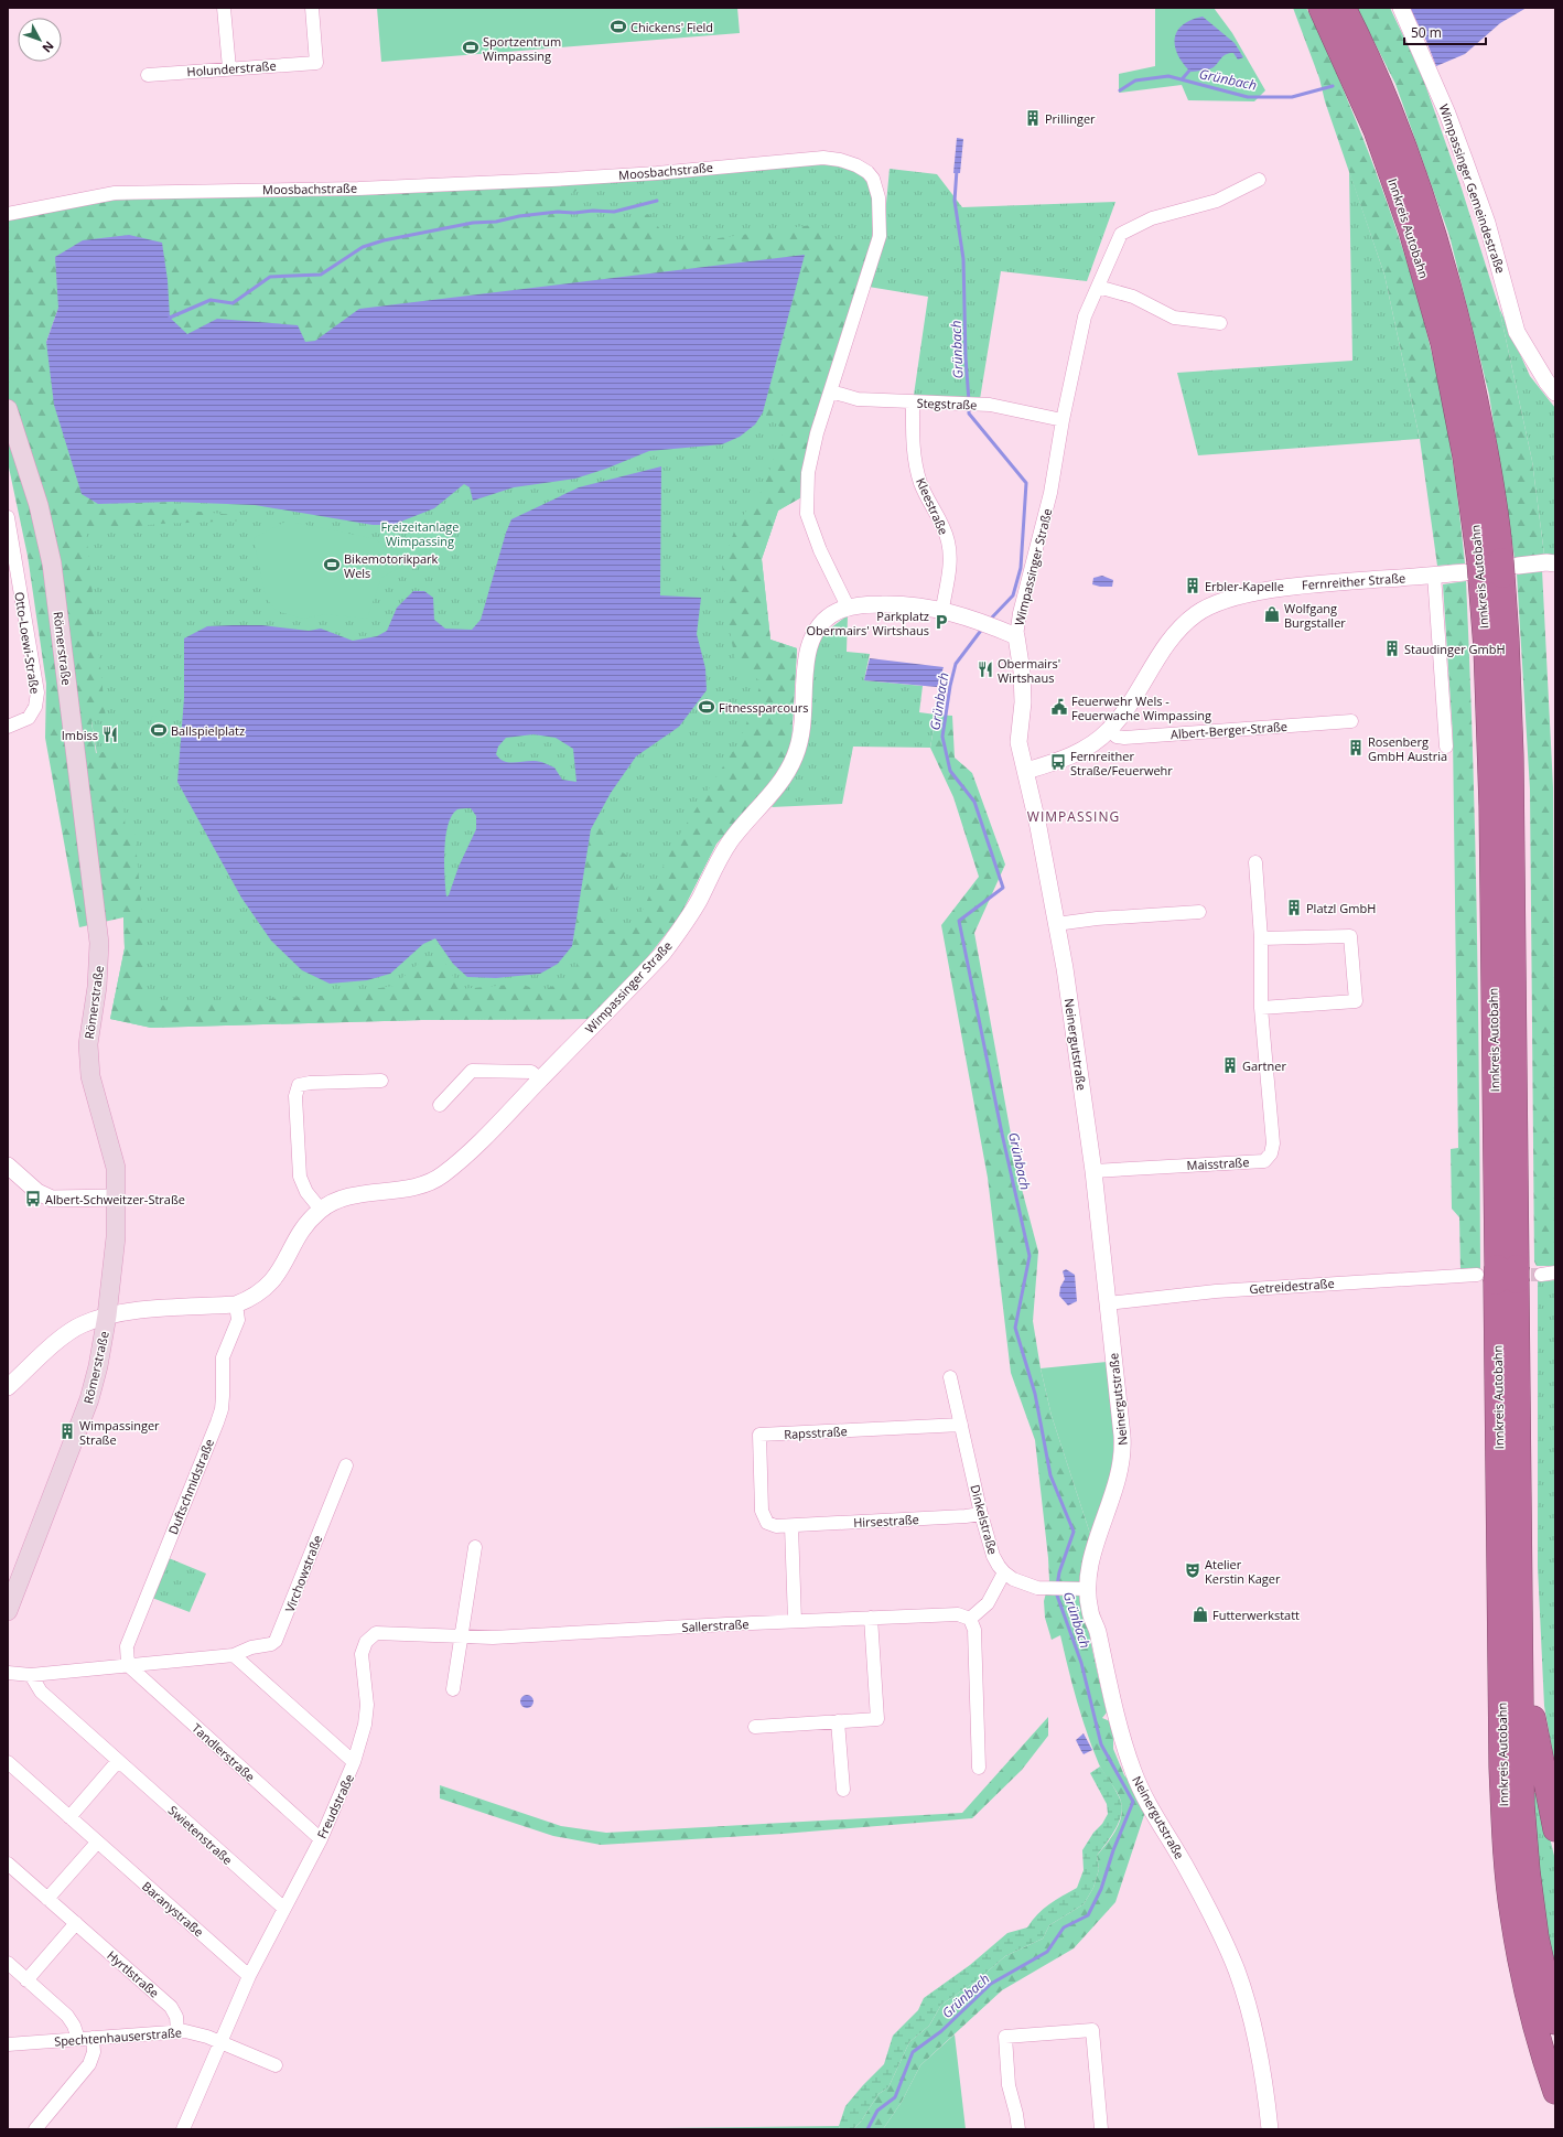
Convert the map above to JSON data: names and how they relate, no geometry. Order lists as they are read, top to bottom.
{
  "streets": {
    "highway": ["Innkreis Autobahn"],
    "main road": ["Römerstraße"],
    "street": [
      "Holunderstraße",
      "Moosbachstraße",
      "Wimpassinger Gemeindestraße",
      "Stegstraße",
      "Kleestraße",
      "Wimpassinger Straße",
      "Fernreither Straße",
      "Otto-Loewi-Straße",
      "Albert-Berger-Straße",
      "Neinergutstraße",
      "Maisstraße",
      "Getreidestraße",
      "Rapsstraße",
      "Duftschmidstraße",
      "Dinkelstraße",
      "Hirsestraße",
      "Virchowstraße",
      "Sallerstraße",
      "Tandlerstraße",
      "Freudstraße",
      "Swietenstraße",
      "Baranystraße",
      "Hyrtlstraße",
      "Spechtenhauserstraße"
    ]
  },
  "crossings": [
    ["Moosbachstraße", "Stegstraße"],
    ["Moosbachstraße", "Wimpassinger Straße"],
    ["Innkreis Autobahn", "Fernreither Straße"],
    ["Innkreis Autobahn", "Getreidestraße"],
    ["Stegstraße", "Kleestraße"],
    ["Stegstraße", "Wimpassinger Straße"],
    ["Kleestraße", "Wimpassinger Straße"],
    ["Wimpassinger Straße", "Römerstraße"],
    ["Wimpassinger Straße", "Neinergutstraße"],
    ["Wimpassinger Straße", "Duftschmidstraße"],
    ["Fernreither Straße", "Albert-Berger-Straße"],
    ["Fernreither Straße", "Neinergutstraße"],
    ["Neinergutstraße", "Maisstraße"],
    ["Neinergutstraße", "Getreidestraße"],
    ["Rapsstraße", "Dinkelstraße"],
    ["Rapsstraße", "Hirsestraße"],
    ["Duftschmidstraße", "Tandlerstraße"],
    ["Dinkelstraße", "Hirsestraße"],
    ["Virchowstraße", "Freudstraße"],
    ["Sallerstraße", "Freudstraße"],
    ["Tandlerstraße", "Freudstraße"],
    ["Freudstraße", "Swietenstraße"],
    ["Freudstraße", "Baranystraße"],
    ["Freudstraße", "Spechtenhauserstraße"],
    ["Hyrtlstraße", "Spechtenhauserstraße"]
  ],
  "districts": ["WIMPASSING"],
  "water": ["Grünbach"],
  "parks": ["Freizeitanlage Wimpassing"],
  "places": {
    "sports": [
      "Chickens' Field",
      "Sportzentrum Wimpassing",
      "Bikemotorikpark Wels",
      "Fitnessparcours",
      "Ballspielplatz"
    ],
    "building": [
      "Prillinger",
      "Erbler-Kapelle",
      "Staudinger GmbH",
      "Rosenberg GmbH Austria",
      "Platzl GmbH",
      "Gartner",
      "Wimpassinger Straße"
    ],
    "shop": ["Wolfgang Burgstaller", "Futterwerkstatt"],
    "parking": ["Parkplatz Obermairs' Wirtshaus"],
    "restaurant": ["Obermairs' Wirtshaus", "Imbiss"],
    "public building": ["Feuerwehr Wels - Feuerwache Wimpassing"],
    "bus stop": ["Fernreither Straße/Feuerwehr", "Albert-Schweitzer-Straße"],
    "theatre": ["Atelier Kerstin Kager"]
  },
  "scale_bar": "50 m",
  "north": "bottom right"
}
